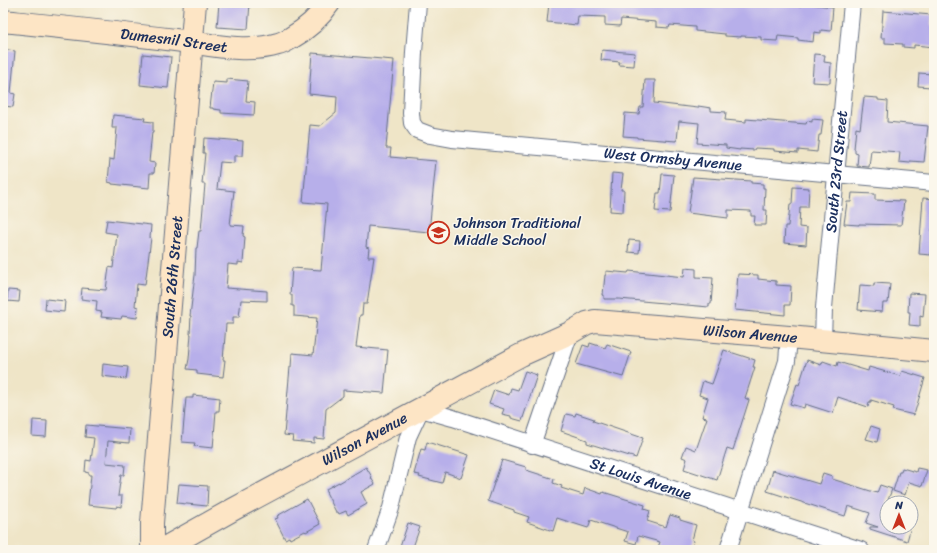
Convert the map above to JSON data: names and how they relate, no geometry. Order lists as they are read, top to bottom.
{
  "streets": {
    "street": [
      "Dumesnil Street",
      "West Ormsby Avenue",
      "South 23rd Street",
      "South 26th Street",
      "Wilson Avenue",
      "St Louis Avenue"
    ]
  },
  "crossings": [
    ["Dumesnil Street", "South 26th Street"],
    ["West Ormsby Avenue", "South 23rd Street"],
    ["South 23rd Street", "Wilson Avenue"],
    ["Wilson Avenue", "St Louis Avenue"]
  ],
  "places": {
    "school or university": ["Johnson Traditional Middle School"]
  },
  "north": "top"
}
